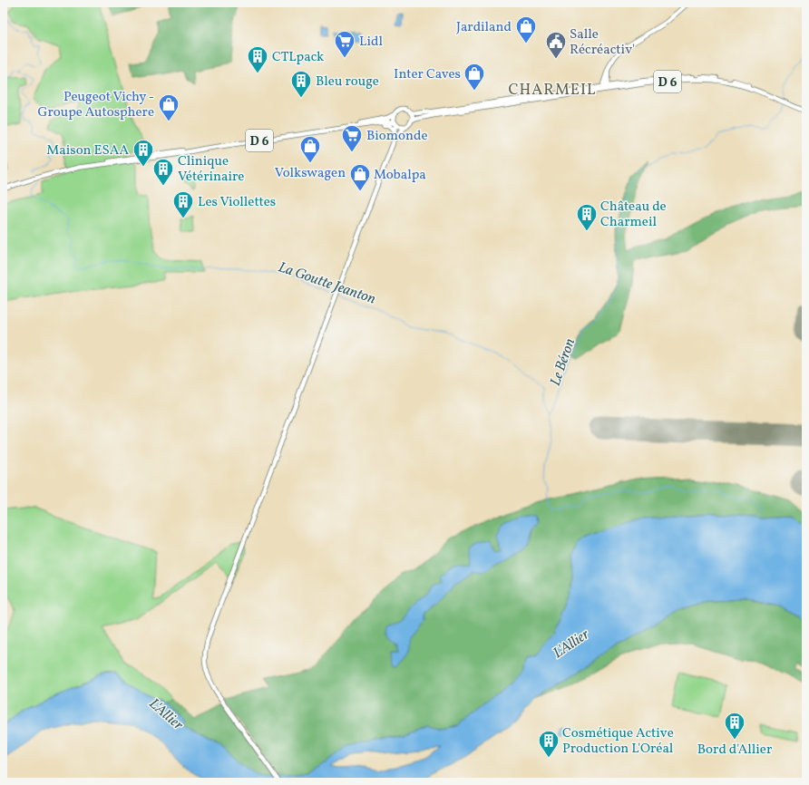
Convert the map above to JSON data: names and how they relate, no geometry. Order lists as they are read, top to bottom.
{
  "streets": {
    "main road": ["D 6"]
  },
  "districts": ["CHARMEIL"],
  "water": ["La Goutte Jeanton", "Le Béron", "L'Allier"],
  "places": {
    "shop": [
      "Jardiland",
      "Inter Caves",
      "Peugeot Vichy - Groupe Autosphere",
      "Volkswagen",
      "Mobalpa"
    ],
    "supermarket": ["Lidl", "Biomonde"],
    "public building": ["Salle Récréactiv'"],
    "building": [
      "CTLpack",
      "Bleu rouge",
      "Maison ESAA",
      "Clinique Vétérinaire",
      "Les Viollettes",
      "Château de Charmeil",
      "Bord d'Allier",
      "Cosmétique Active Production L'Oréal"
    ]
  }
}
